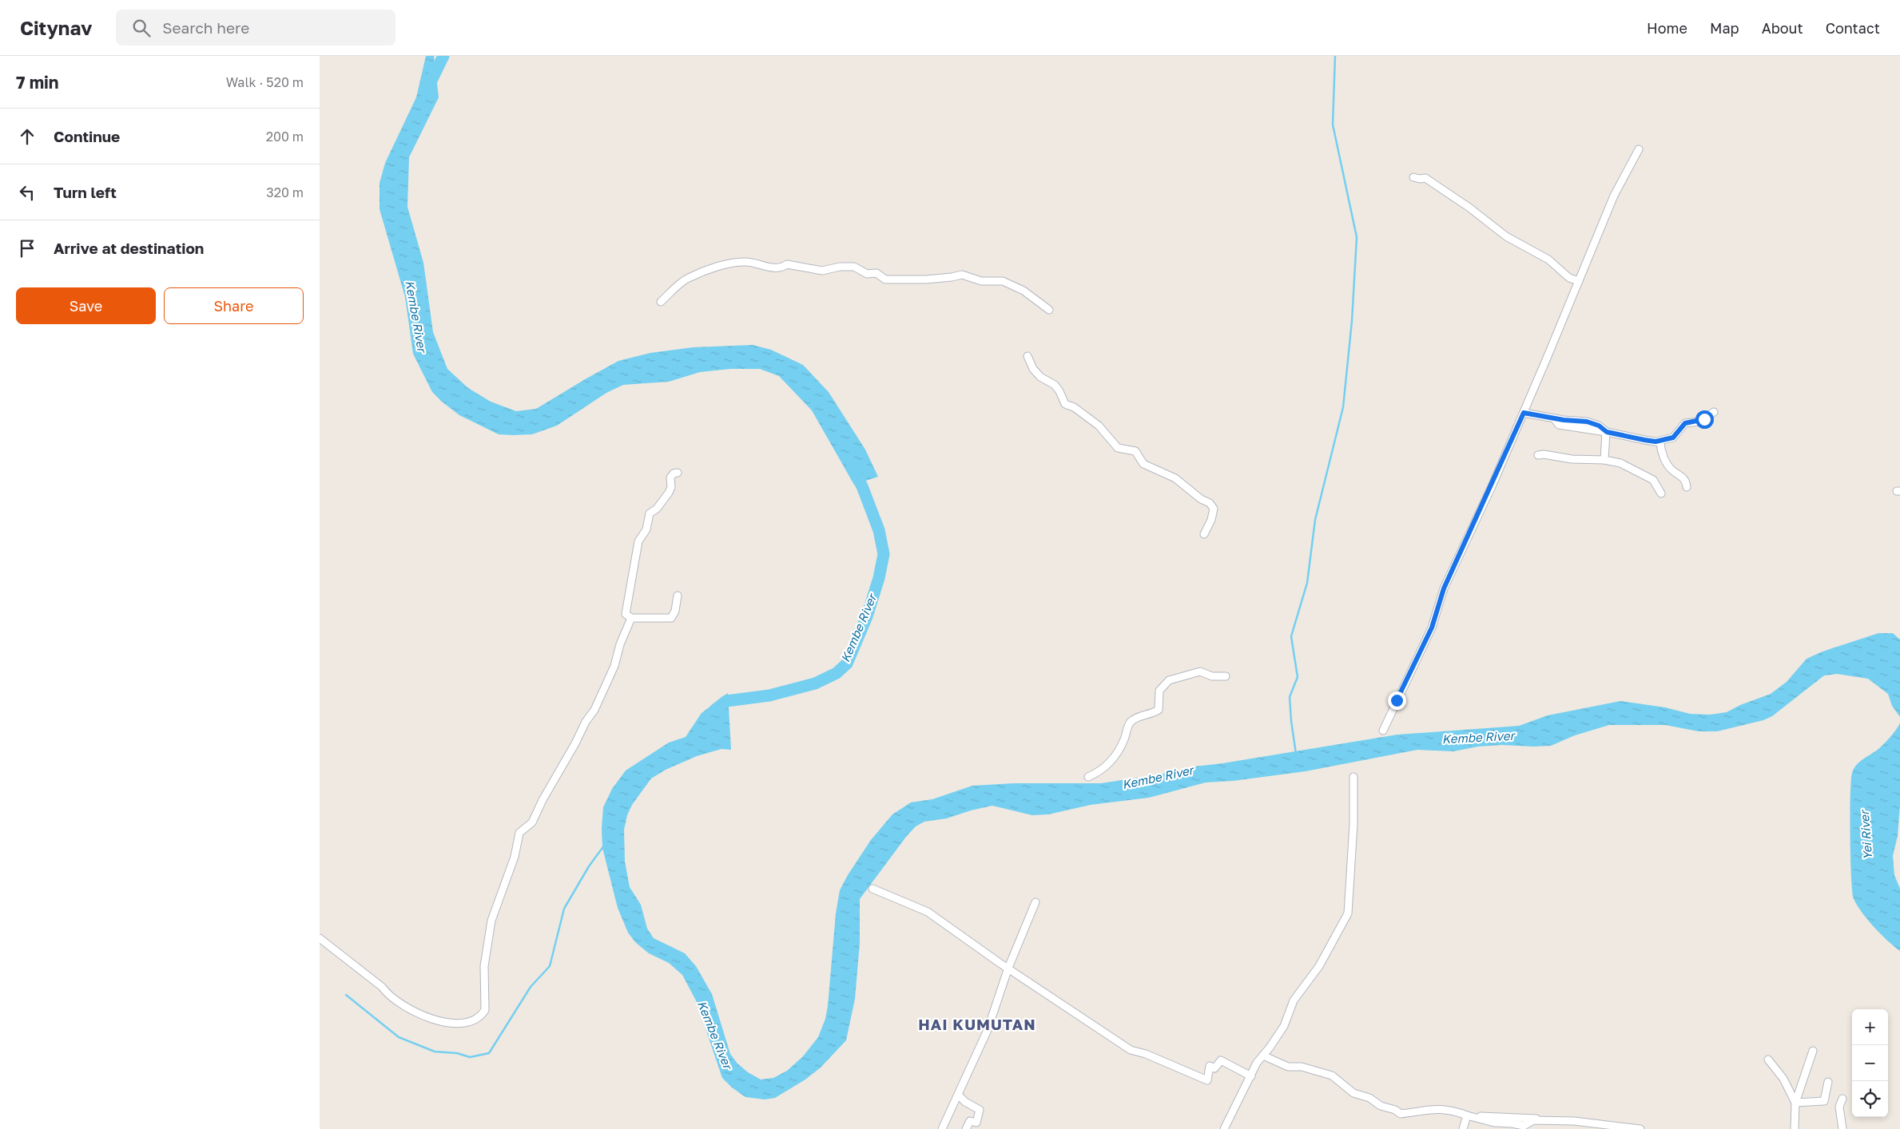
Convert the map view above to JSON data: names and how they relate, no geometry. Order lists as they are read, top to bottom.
{
  "districts": ["HAI KUMUTAN"],
  "water": ["Kembe River", "Yei River"],
  "page": {
    "header": "Citynav",
    "search": "Search here",
    "nav": [
      "Home",
      "Map",
      "About",
      "Contact"
    ],
    "heading": ["7 min", "Walk · 520 m"],
    "list": [
      ["Continue", "200 m"],
      ["Turn left", "320 m"],
      "Arrive at destination"
    ],
    "buttons": ["Save", "Share"],
    "map_buttons": ["+", "−"]
  }
}
